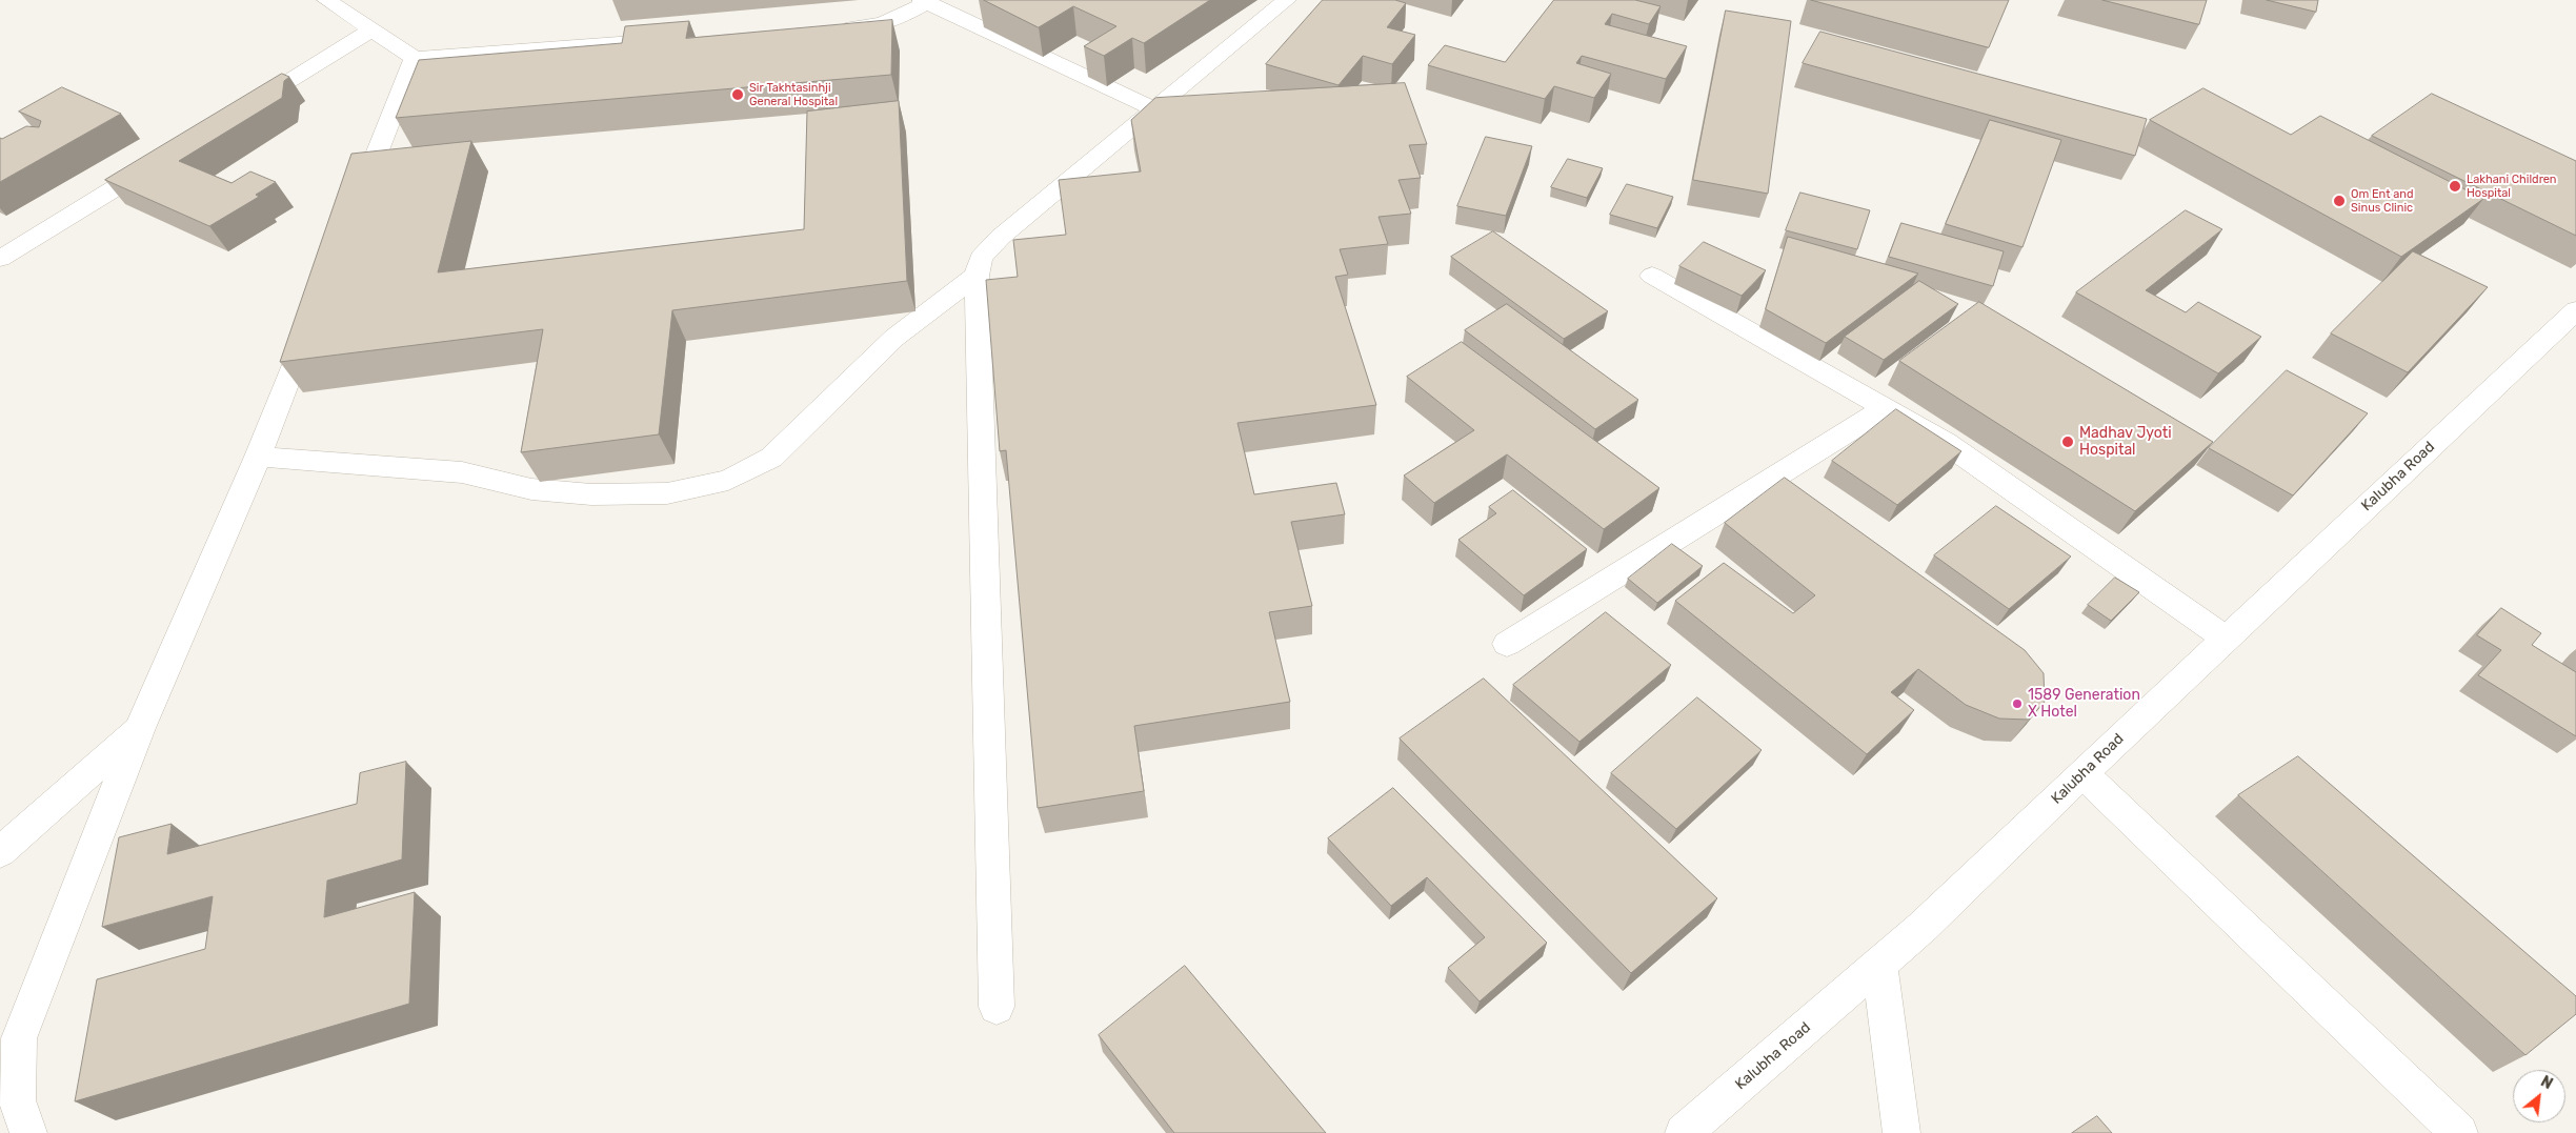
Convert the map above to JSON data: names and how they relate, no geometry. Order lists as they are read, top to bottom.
{
  "streets": {
    "street": ["Kalubha Road"]
  },
  "places": [
    "Sir Takhtasinhji General Hospital",
    "Lakhani Children Hospital",
    "Om Ent and Sinus Clinic",
    "Madhav Jyoti Hospital",
    "1589 Generation X Hotel"
  ],
  "north": "top right"
}
